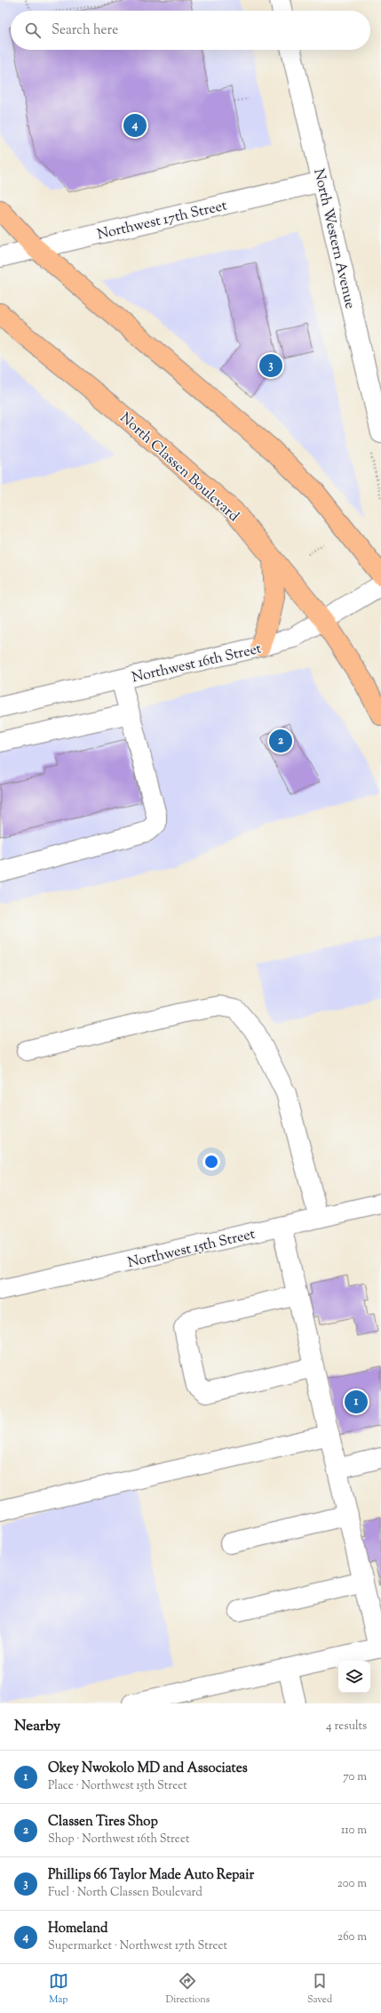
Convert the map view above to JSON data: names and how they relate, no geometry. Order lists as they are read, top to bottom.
{
  "streets": {
    "main road": ["North Classen Boulevard"],
    "street": [
      "Northwest 17th Street",
      "North Western Avenue",
      "Northwest 16th Street",
      "Northwest 15th Street"
    ]
  },
  "crossings": [
    ["Northwest 17th Street", "North Western Avenue"],
    ["North Classen Boulevard", "Northwest 16th Street"]
  ],
  "page": {
    "search": "Search here",
    "pins": [
      "4",
      "3",
      "2",
      "1"
    ],
    "heading": ["Nearby", "4 results"],
    "list": [
      {
        "mark": "1",
        "name": "Okey Nwokolo MD and Associates",
        "note": "Place · Northwest 15th Street",
        "value": "70 m"
      },
      {
        "mark": "2",
        "name": "Classen Tires Shop",
        "note": "Shop · Northwest 16th Street",
        "value": "110 m"
      },
      {
        "mark": "3",
        "name": "Phillips 66 Taylor Made Auto Repair",
        "note": "Fuel · North Classen Boulevard",
        "value": "200 m"
      },
      {
        "mark": "4",
        "name": "Homeland",
        "note": "Supermarket · Northwest 17th Street",
        "value": "260 m"
      }
    ],
    "nav": ["Map", "Directions", "Saved"]
  }
}
